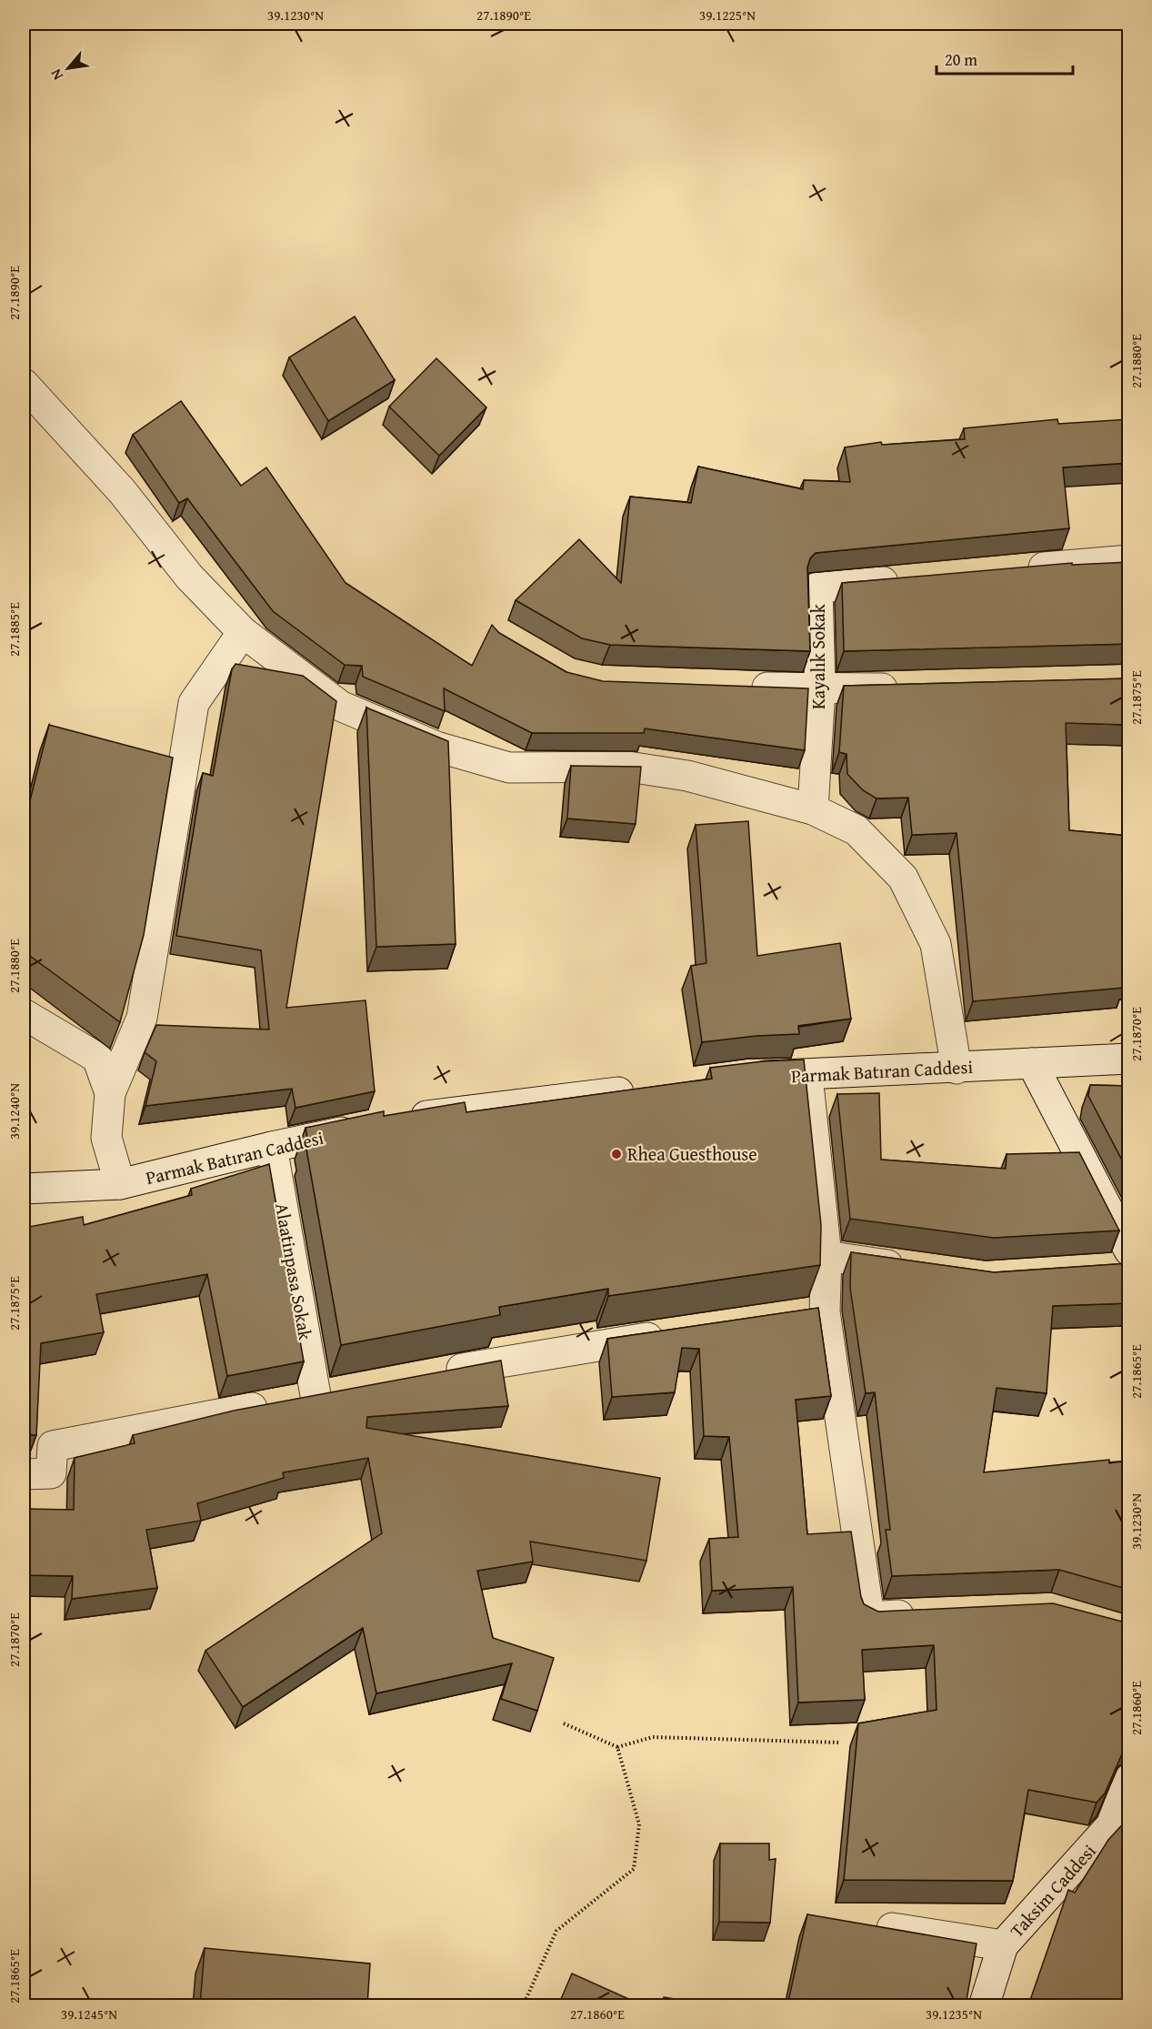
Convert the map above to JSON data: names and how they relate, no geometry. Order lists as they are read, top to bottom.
{
  "streets": {
    "street": [
      "Kayalık Sokak",
      "Parmak Batıran Caddesi",
      "Alaatinpasa Sokak",
      "Taksim Caddesi"
    ]
  },
  "crossings": [
    ["Parmak Batıran Caddesi", "Alaatinpasa Sokak"]
  ],
  "places": ["Rhea Guesthouse"],
  "scale_bar": "20 m",
  "north": "bottom left",
  "coordinates": [
    "39.1230°N",
    "27.1890°E",
    "39.1225°N",
    "27.1880°E",
    "27.1885°E",
    "27.1875°E",
    "27.1870°E",
    "39.1240°N",
    "27.1865°E",
    "27.1860°E",
    "39.1245°N",
    "39.1235°N"
  ]
}
